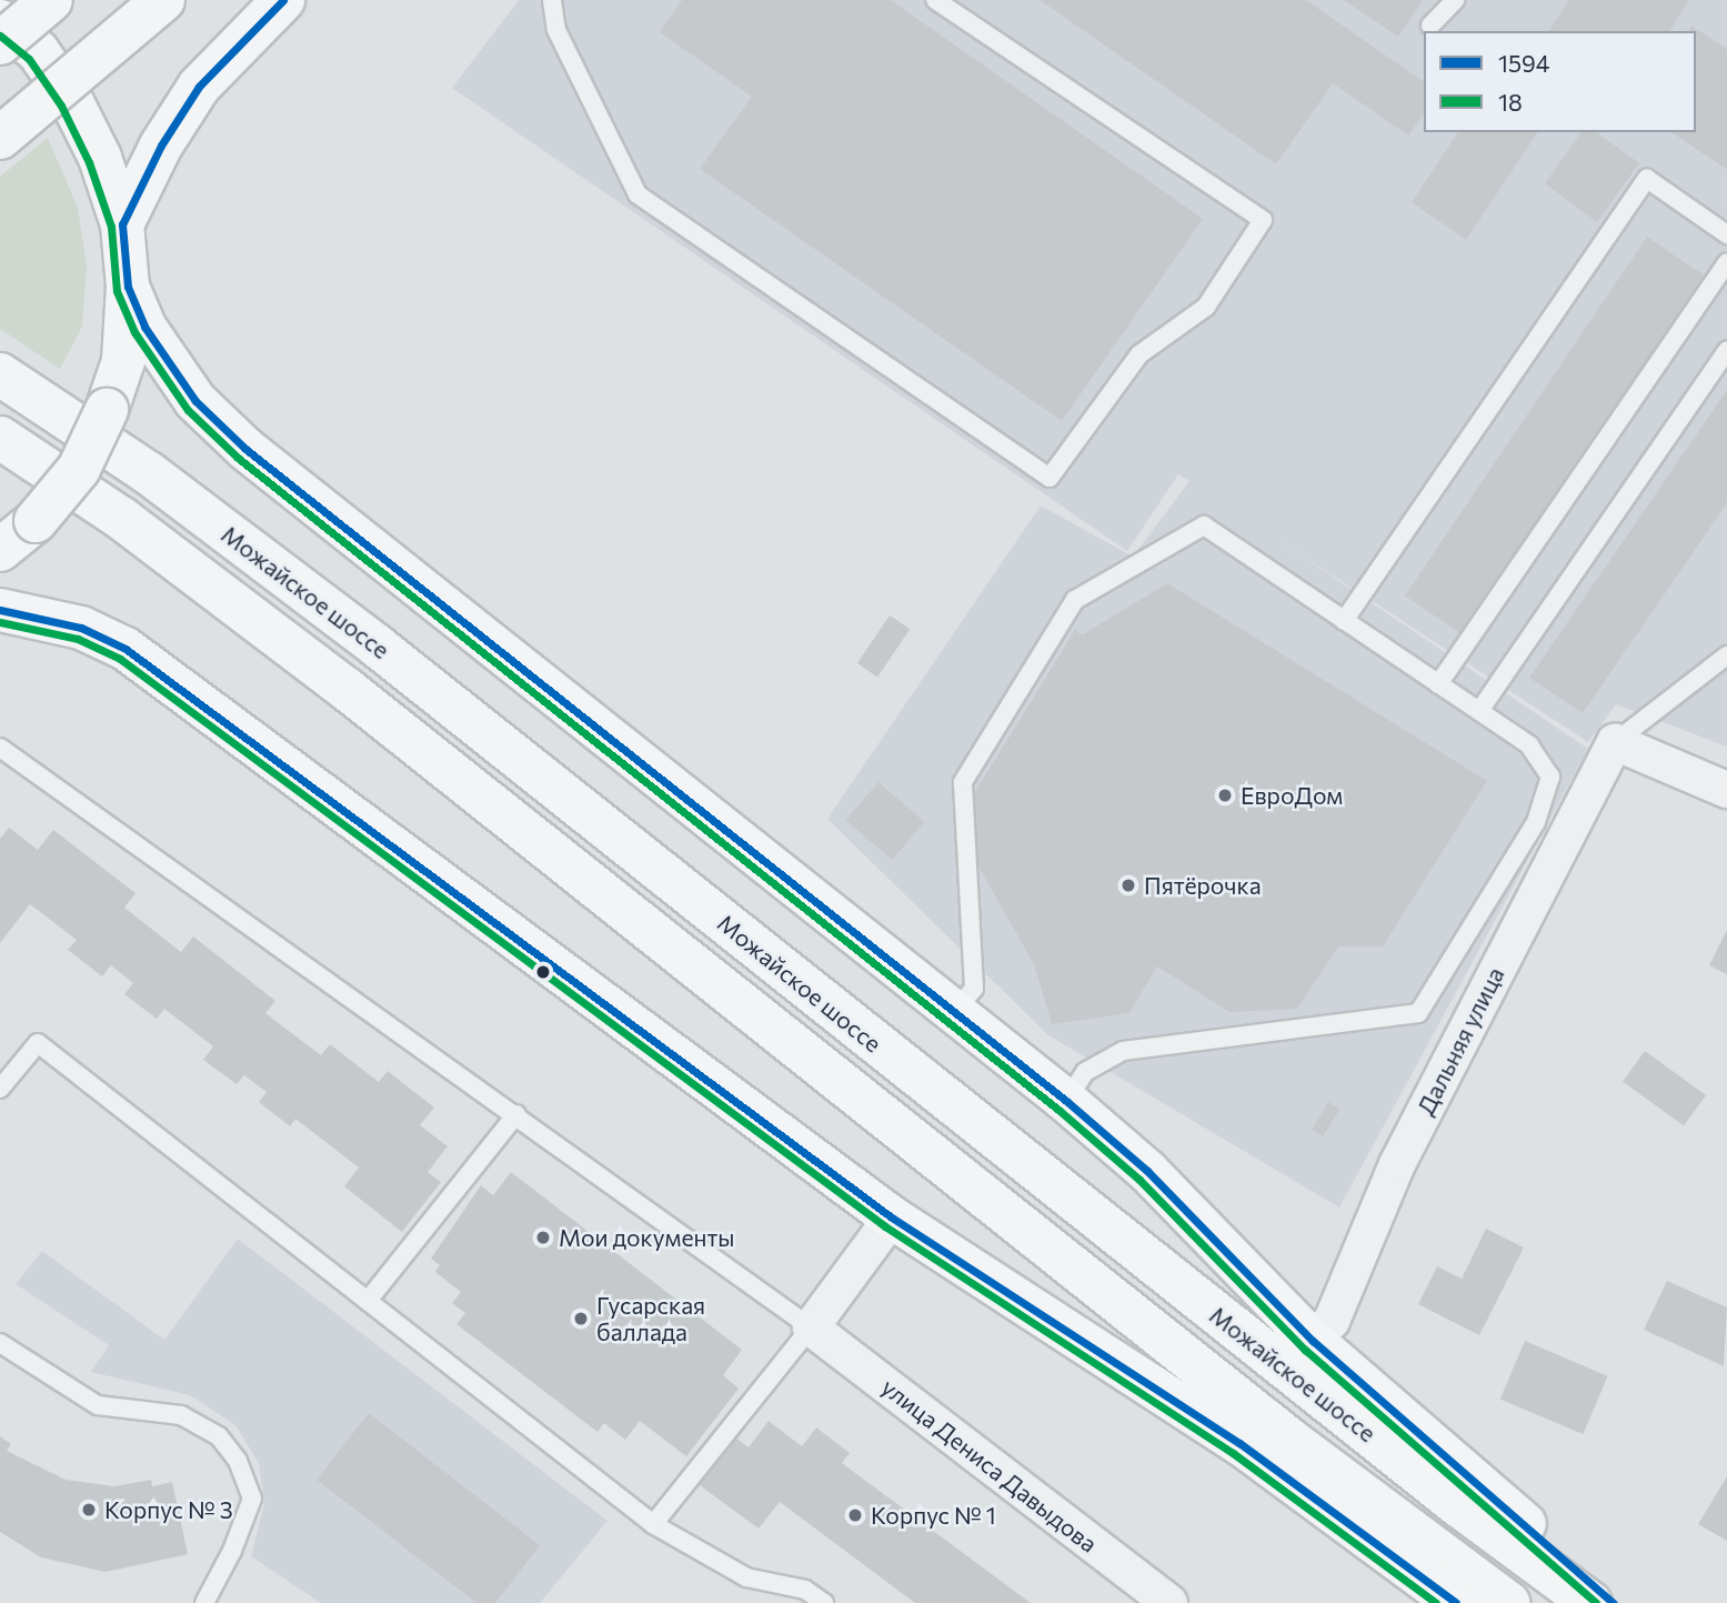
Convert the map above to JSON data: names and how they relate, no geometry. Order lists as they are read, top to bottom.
{
  "streets": {
    "main road": ["Можайское шоссе"],
    "street": ["Дальняя улица", "улица Дениса Давыдова"]
  },
  "places": [
    "ЕвроДом",
    "Пятёрочка",
    "Мои документы",
    "Гусарская баллада",
    "Корпус № 3",
    "Корпус № 1"
  ],
  "lines": ["transit line 1594", "transit line 18"],
  "legend": ["1594", "18"]
}
